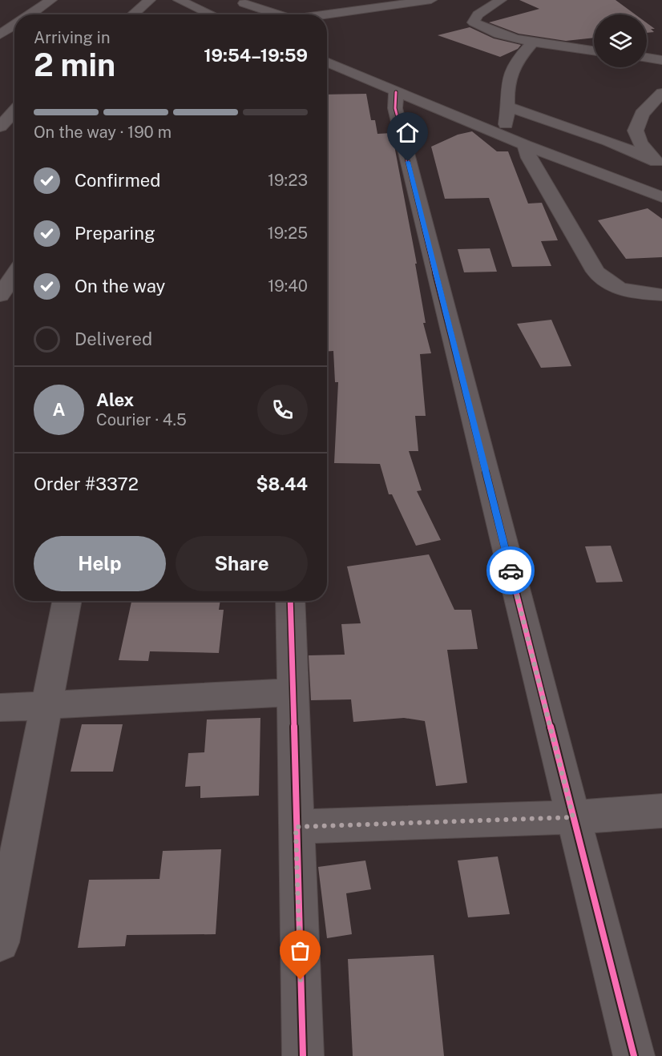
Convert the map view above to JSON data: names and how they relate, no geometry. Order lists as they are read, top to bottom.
{
  "page": {
    "heading": ["2 min", "Arriving in", "19:54–19:59"],
    "panel": [
      "Alex",
      "Courier · 4.5",
      "Order #3372",
      "$8.44"
    ],
    "bar": "On the way · 190 m",
    "list": [
      ["Confirmed", "19:23"],
      ["Preparing", "19:25"],
      ["On the way", "19:40"],
      "Delivered"
    ],
    "round": "A",
    "buttons": ["Help", "Share"]
  }
}
